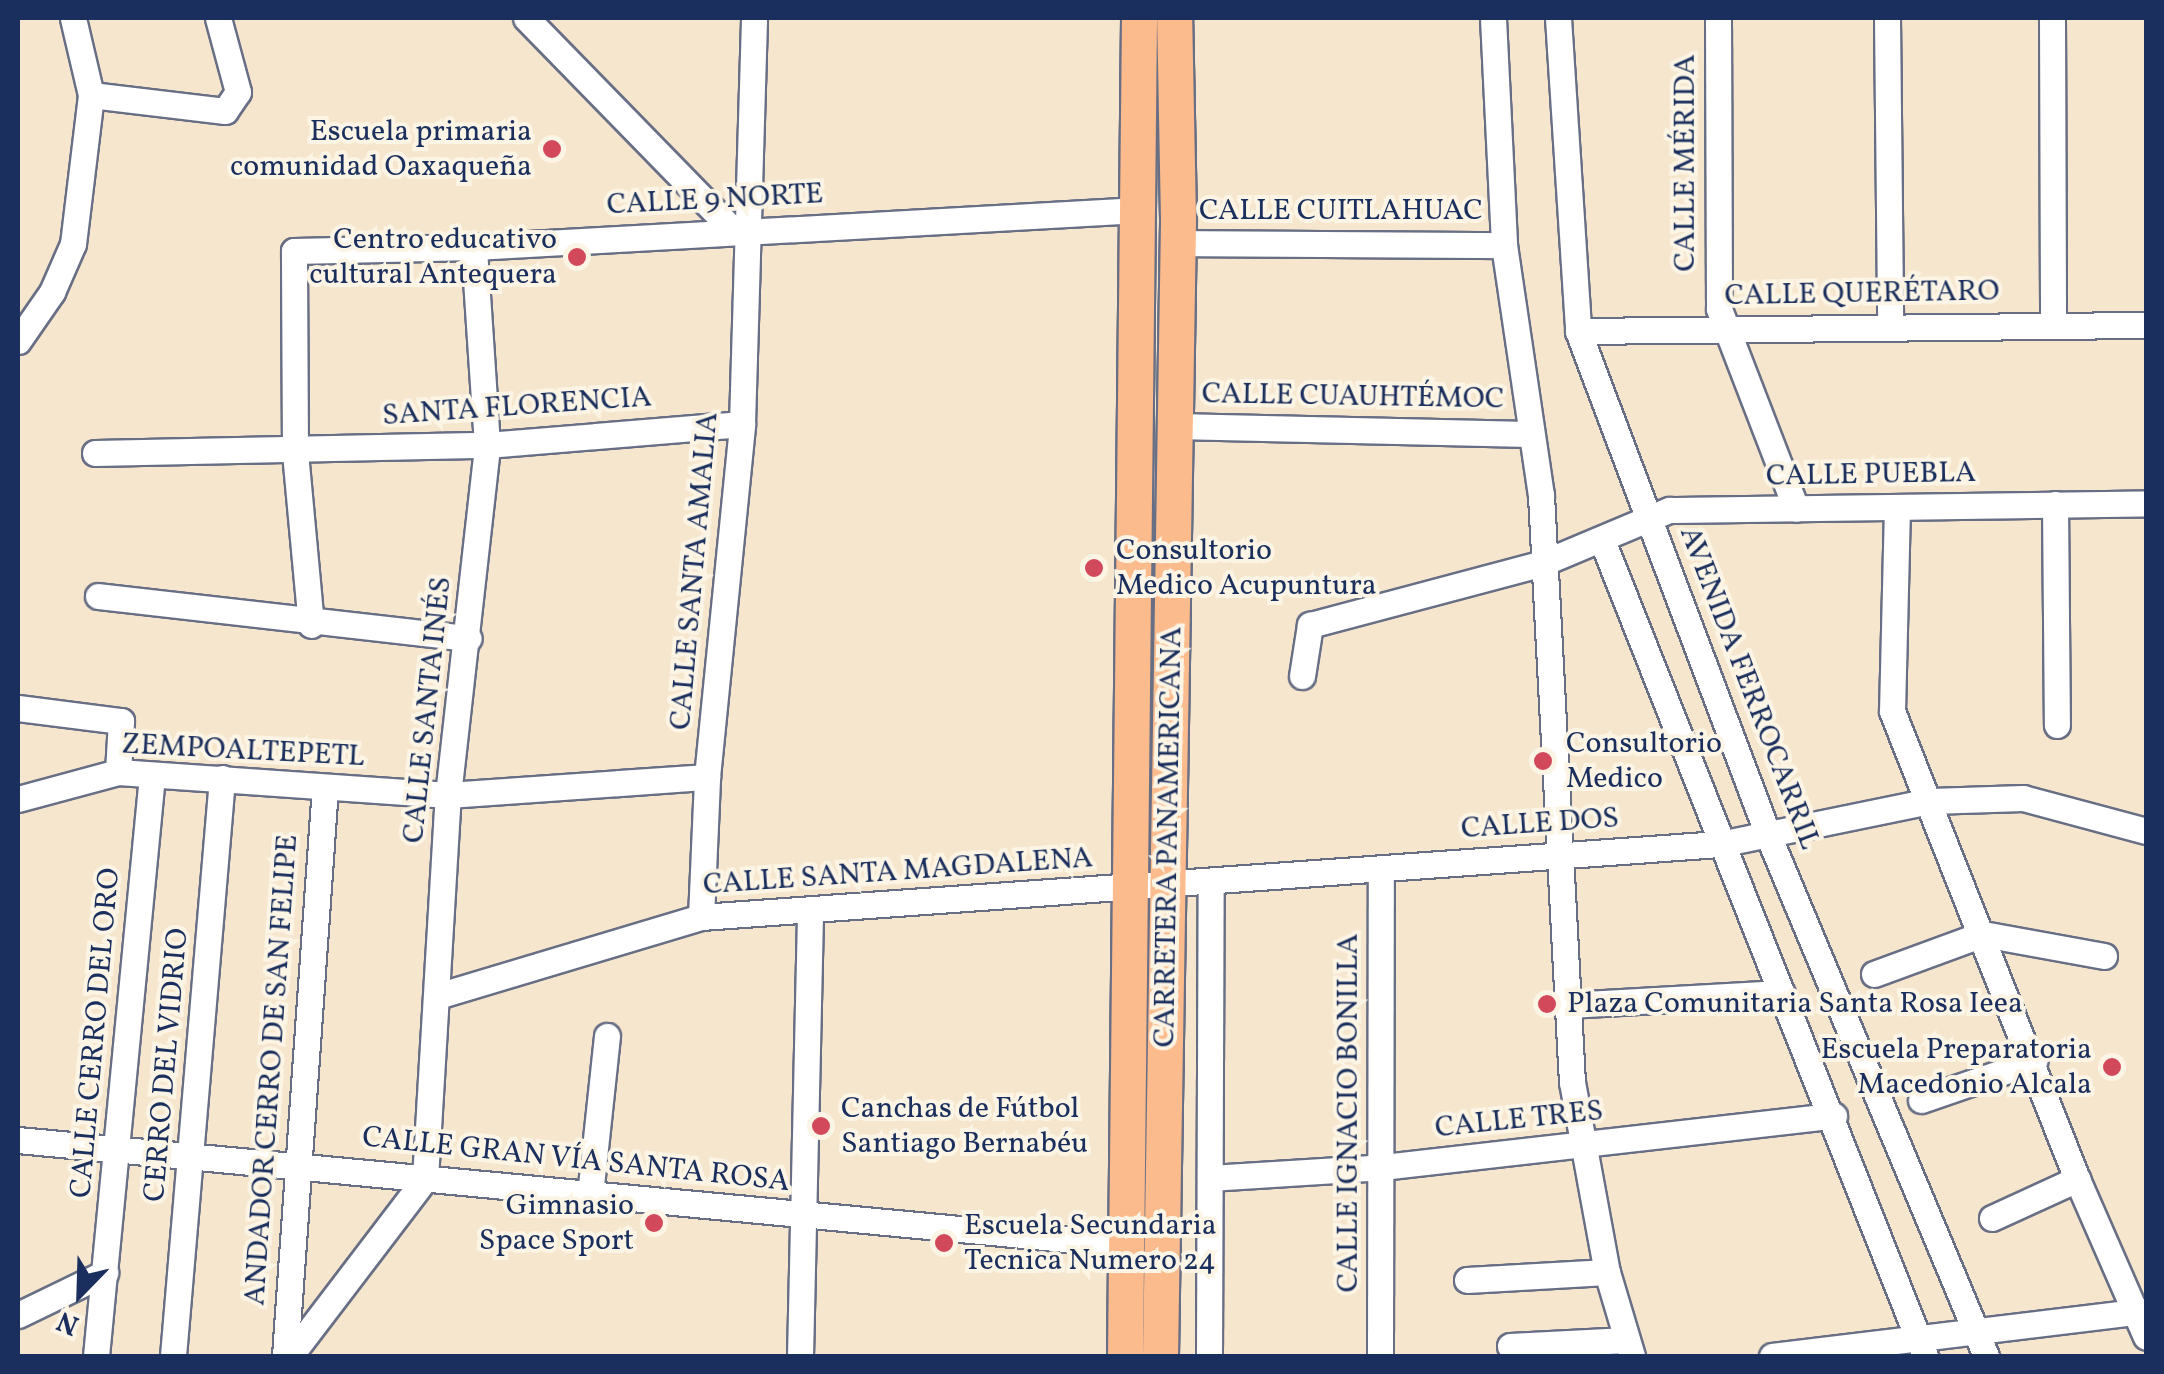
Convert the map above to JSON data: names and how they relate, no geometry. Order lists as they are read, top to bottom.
{
  "streets": {
    "highway": ["CARRETERA PANAMERICANA"],
    "street": [
      "CALLE MÉRIDA",
      "CALLE 9 NORTE",
      "CALLE CUITLAHUAC",
      "CALLE QUERÉTARO",
      "CALLE CUAUHTÉMOC",
      "SANTA FLORENCIA",
      "CALLE PUEBLA",
      "CALLE SANTA AMALIA",
      "AVENIDA FERROCARRIL",
      "CALLE SANTA INÉS",
      "ZEMPOALTEPETL",
      "CALLE DOS",
      "CALLE SANTA MAGDALENA",
      "CALLE CERRO DEL ORO",
      "CERRO DEL VIDRIO",
      "ANDADOR CERRO DE SAN FELIPE",
      "CALLE IGNACIO BONILLA",
      "CALLE TRES",
      "CALLE GRAN VÍA SANTA ROSA"
    ]
  },
  "crossings": [
    ["CALLE MÉRIDA", "CALLE QUERÉTARO"],
    ["CALLE 9 NORTE", "SANTA FLORENCIA"],
    ["CALLE 9 NORTE", "CALLE SANTA AMALIA"],
    ["CALLE 9 NORTE", "CALLE SANTA INÉS"],
    ["CALLE 9 NORTE", "CARRETERA PANAMERICANA"],
    ["CALLE CUITLAHUAC", "CARRETERA PANAMERICANA"],
    ["CALLE QUERÉTARO", "AVENIDA FERROCARRIL"],
    ["CALLE CUAUHTÉMOC", "CARRETERA PANAMERICANA"],
    ["SANTA FLORENCIA", "CALLE SANTA AMALIA"],
    ["SANTA FLORENCIA", "CALLE SANTA INÉS"],
    ["CALLE PUEBLA", "AVENIDA FERROCARRIL"],
    ["CALLE SANTA AMALIA", "ZEMPOALTEPETL"],
    ["CALLE SANTA AMALIA", "CALLE SANTA MAGDALENA"],
    ["AVENIDA FERROCARRIL", "CALLE DOS"],
    ["CALLE SANTA INÉS", "ZEMPOALTEPETL"],
    ["CALLE SANTA INÉS", "CALLE SANTA MAGDALENA"],
    ["CALLE SANTA INÉS", "CALLE GRAN VÍA SANTA ROSA"],
    ["ZEMPOALTEPETL", "CALLE CERRO DEL ORO"],
    ["ZEMPOALTEPETL", "CERRO DEL VIDRIO"],
    ["ZEMPOALTEPETL", "ANDADOR CERRO DE SAN FELIPE"],
    ["CALLE DOS", "CARRETERA PANAMERICANA"],
    ["CALLE DOS", "CALLE SANTA MAGDALENA"],
    ["CALLE DOS", "CALLE IGNACIO BONILLA"],
    ["CARRETERA PANAMERICANA", "CALLE SANTA MAGDALENA"],
    ["CARRETERA PANAMERICANA", "CALLE GRAN VÍA SANTA ROSA"],
    ["CALLE CERRO DEL ORO", "CALLE GRAN VÍA SANTA ROSA"],
    ["CERRO DEL VIDRIO", "CALLE GRAN VÍA SANTA ROSA"],
    ["ANDADOR CERRO DE SAN FELIPE", "CALLE GRAN VÍA SANTA ROSA"],
    ["CALLE IGNACIO BONILLA", "CALLE TRES"]
  ],
  "places": [
    "Escuela primaria comunidad Oaxaqueña",
    "Centro educativo cultural Antequera",
    "Consultorio Medico Acupuntura",
    "Consultorio Medico",
    "Plaza Comunitaria Santa Rosa Ieea",
    "Escuela Preparatoria Macedonio Alcala",
    "Canchas de Fútbol Santiago Bernabéu",
    "Gimnasio Space Sport",
    "Escuela Secundaria Tecnica Numero 24"
  ],
  "north": "bottom left"
}
